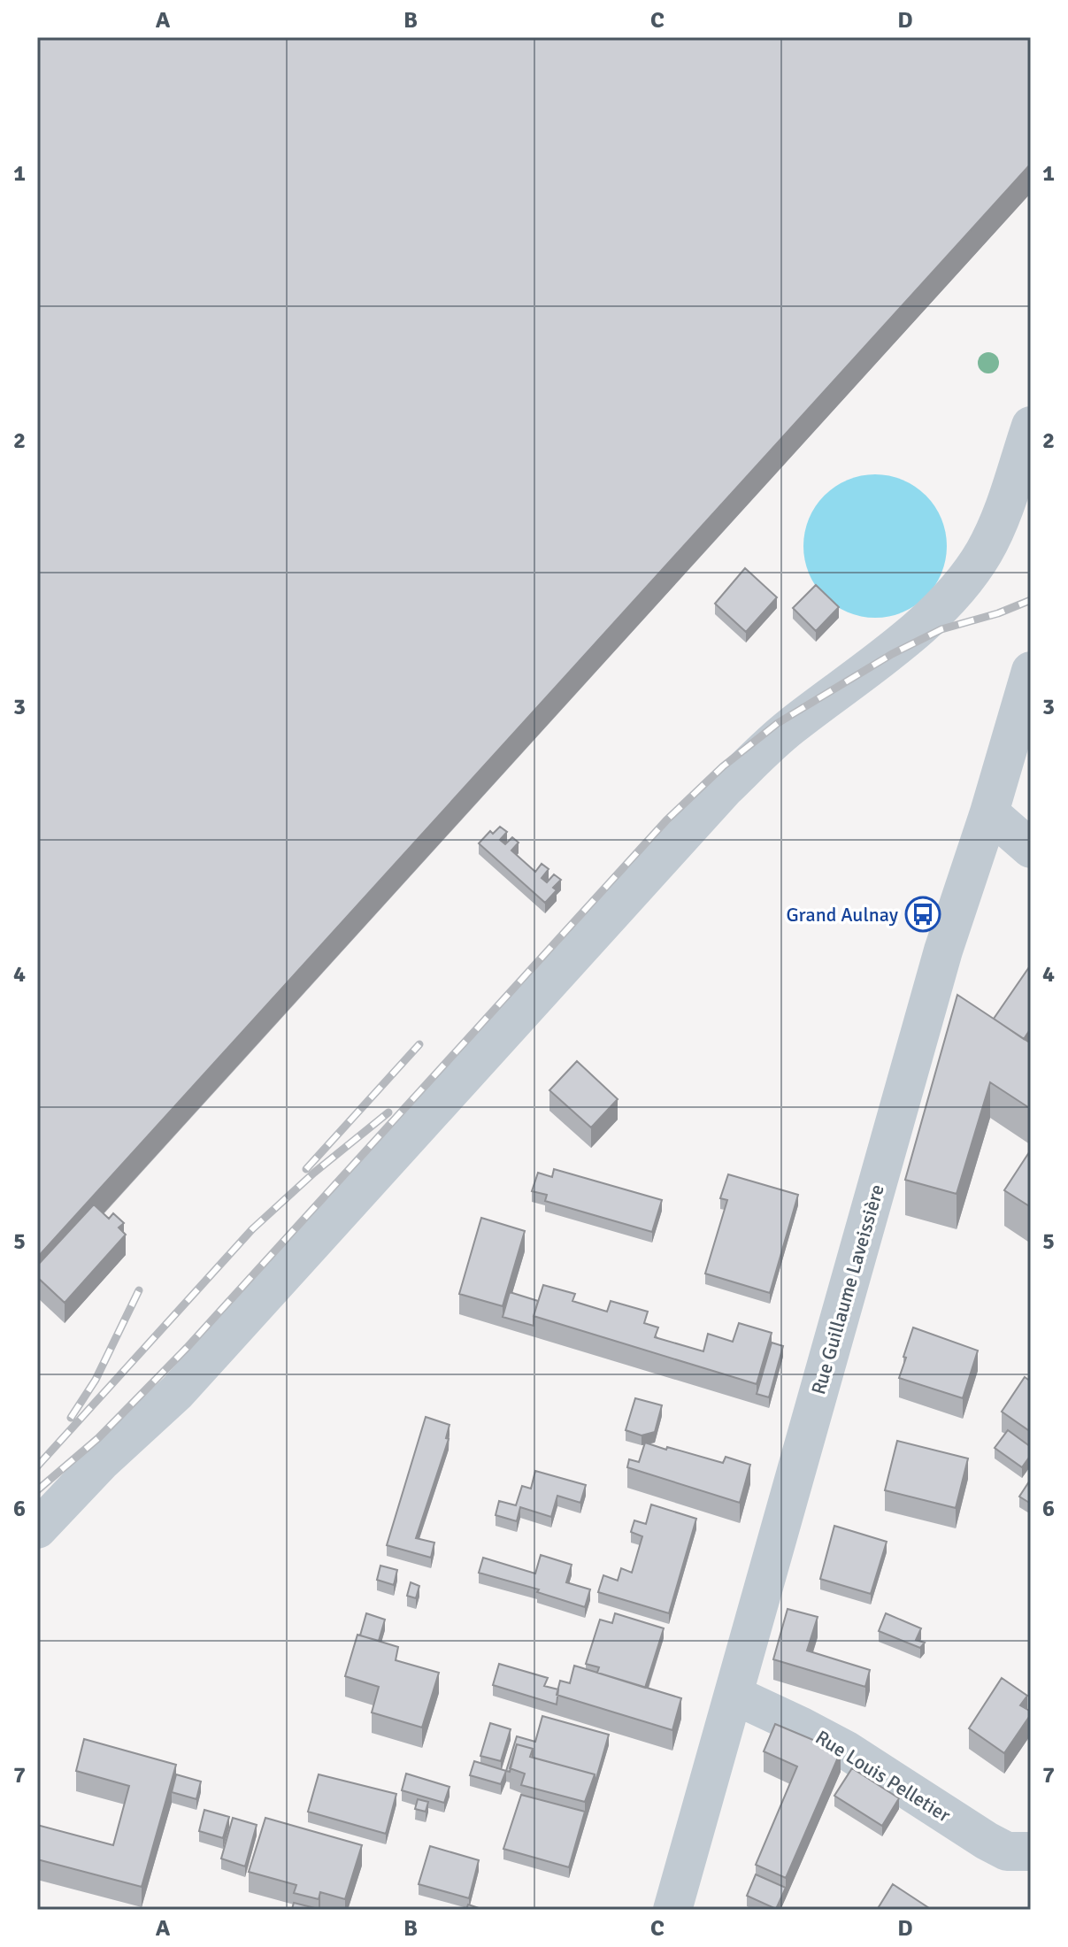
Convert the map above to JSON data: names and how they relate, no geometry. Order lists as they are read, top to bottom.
{
  "streets": {
    "street": ["Rue Guillaume Laveissière", "Rue Louis Pelletier"]
  },
  "crossings": [
    ["Rue Guillaume Laveissière", "Rue Louis Pelletier"]
  ],
  "places": {
    "bus stop": ["Grand Aulnay"]
  },
  "grid": {
    "columns": [
      "A",
      "B",
      "C",
      "D"
    ],
    "rows": [
      "1",
      "2",
      "3",
      "4",
      "5",
      "6",
      "7"
    ]
  }
}
